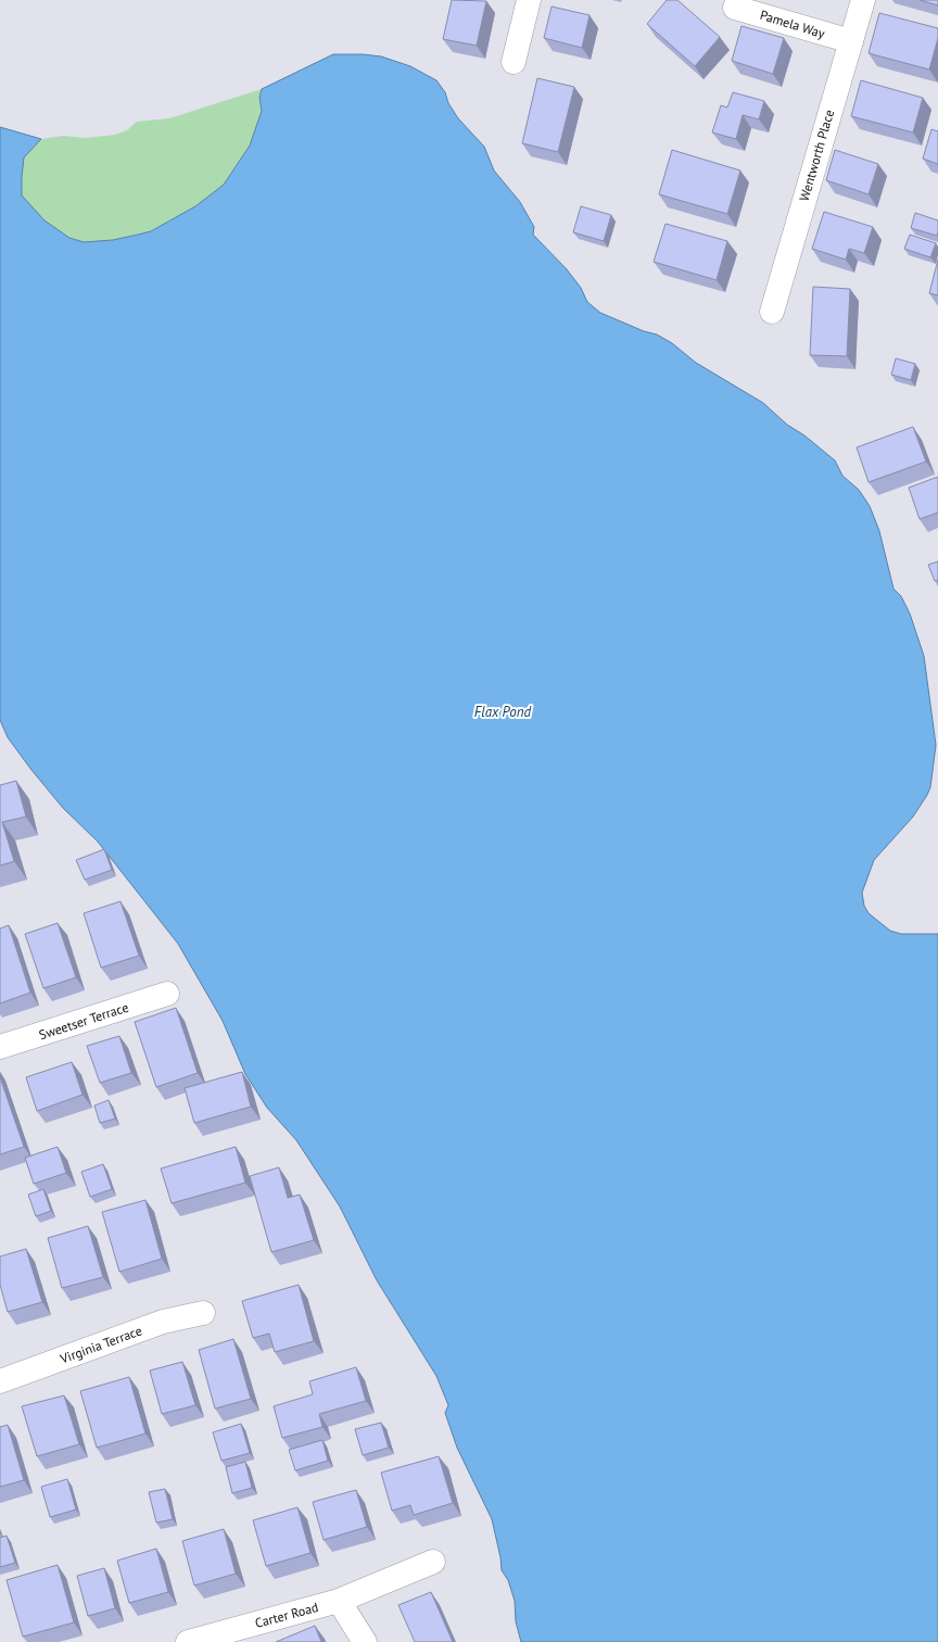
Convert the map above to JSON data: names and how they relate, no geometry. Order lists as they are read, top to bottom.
{
  "streets": {
    "street": [
      "Pamela Way",
      "Wentworth Place",
      "Sweetser Terrace",
      "Virginia Terrace",
      "Carter Road"
    ]
  },
  "crossings": [
    ["Pamela Way", "Wentworth Place"]
  ],
  "water": ["Flax Pond"]
}
